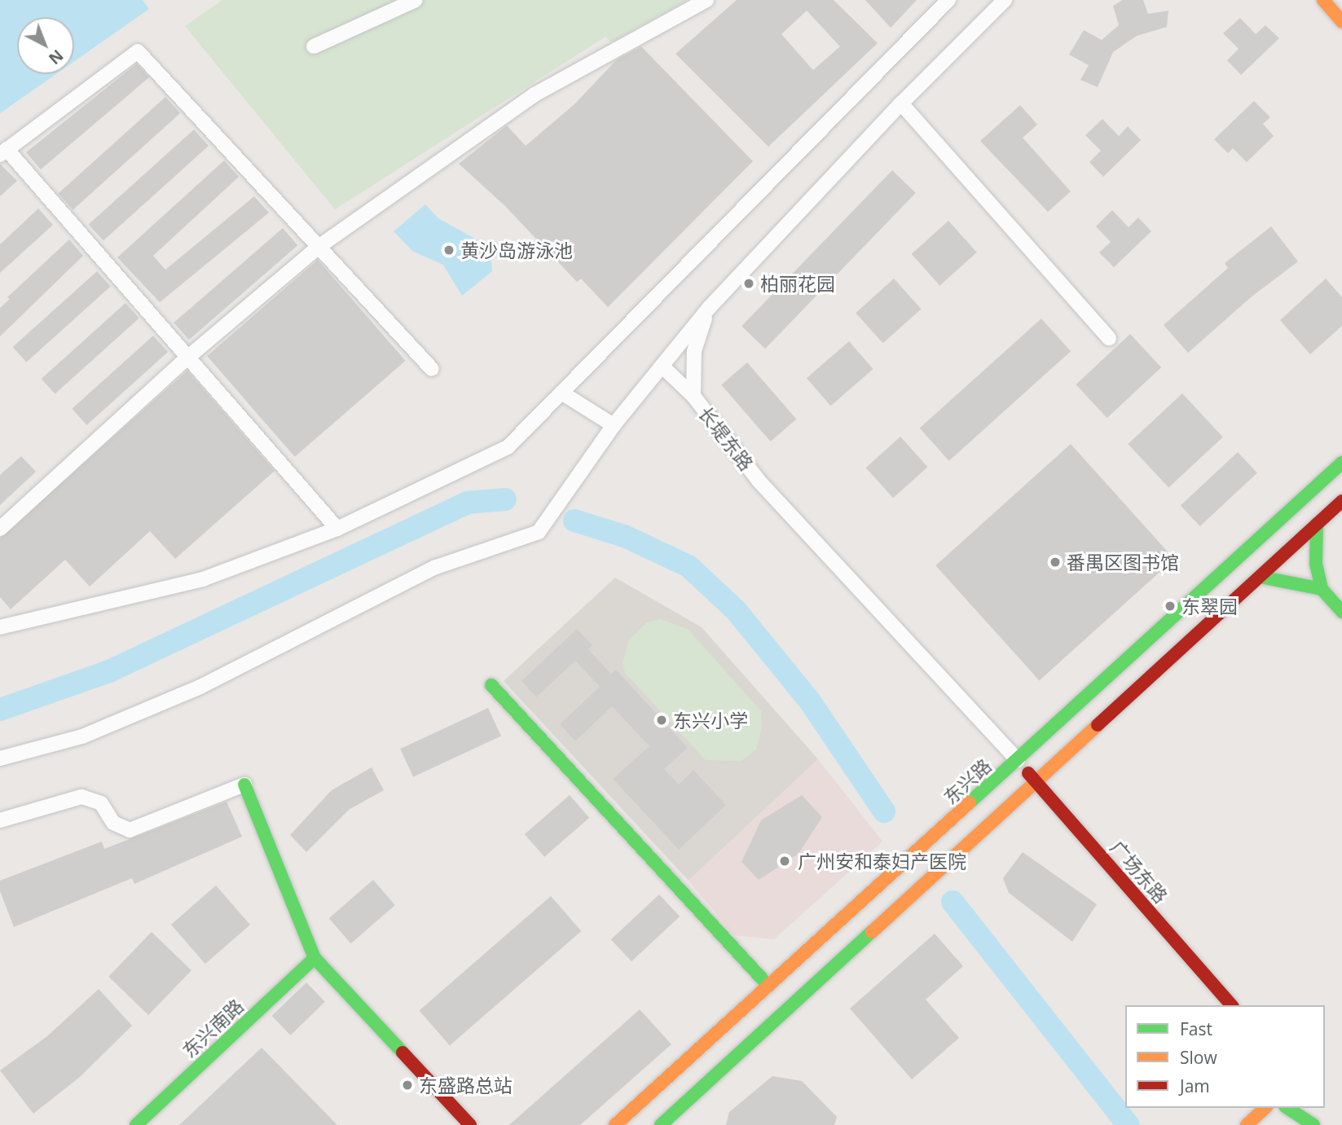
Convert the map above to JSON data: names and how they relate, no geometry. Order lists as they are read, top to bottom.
{
  "streets": {
    "main road": ["东兴路", "广场东路", "东兴南路"],
    "street": ["长堤东路"]
  },
  "crossings": [
    ["长堤东路", "东兴路"],
    ["长堤东路", "广场东路"],
    ["东兴路", "广场东路"]
  ],
  "places": [
    "黄沙岛游泳池",
    "柏丽花园",
    "番禺区图书馆",
    "东翠园",
    "东兴小学",
    "广州安和泰妇产医院",
    "东盛路总站"
  ],
  "legend": ["Fast", "Slow", "Jam"],
  "north": "bottom right"
}
